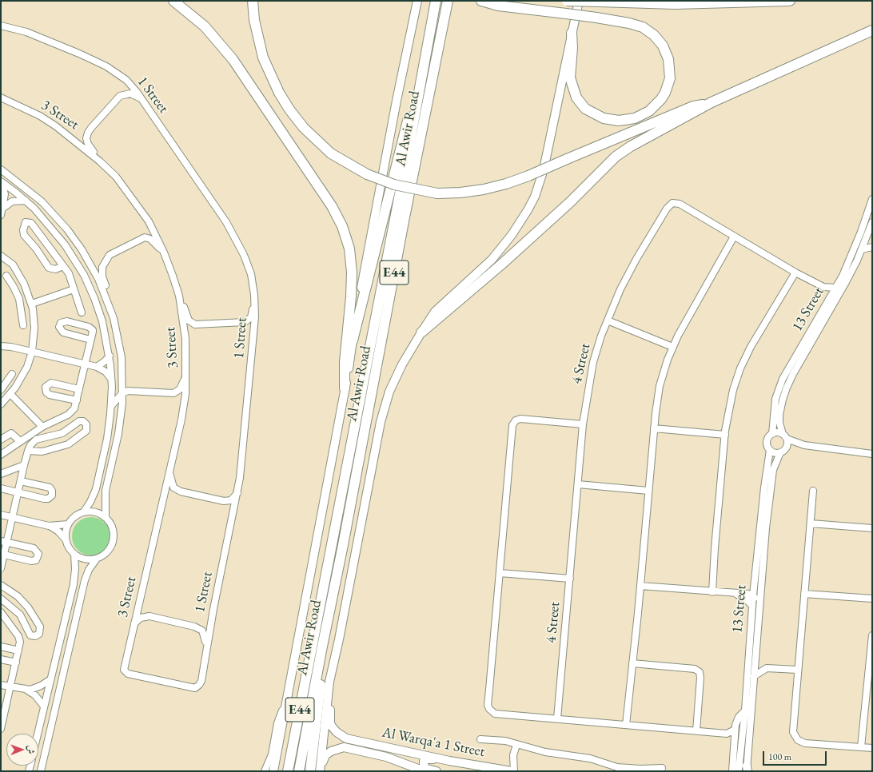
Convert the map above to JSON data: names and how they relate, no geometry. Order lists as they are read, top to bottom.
{
  "streets": {
    "highway": ["Al Awir Road", "E44"],
    "main road": ["Al Warqa'a 1 Street"],
    "street": [
      "1 Street",
      "3 Street",
      "13 Street",
      "4 Street"
    ]
  },
  "crossings": [
    ["1 Street", "3 Street"],
    ["13 Street", "4 Street"]
  ],
  "scale_bar": "100 m",
  "north": "right"
}
